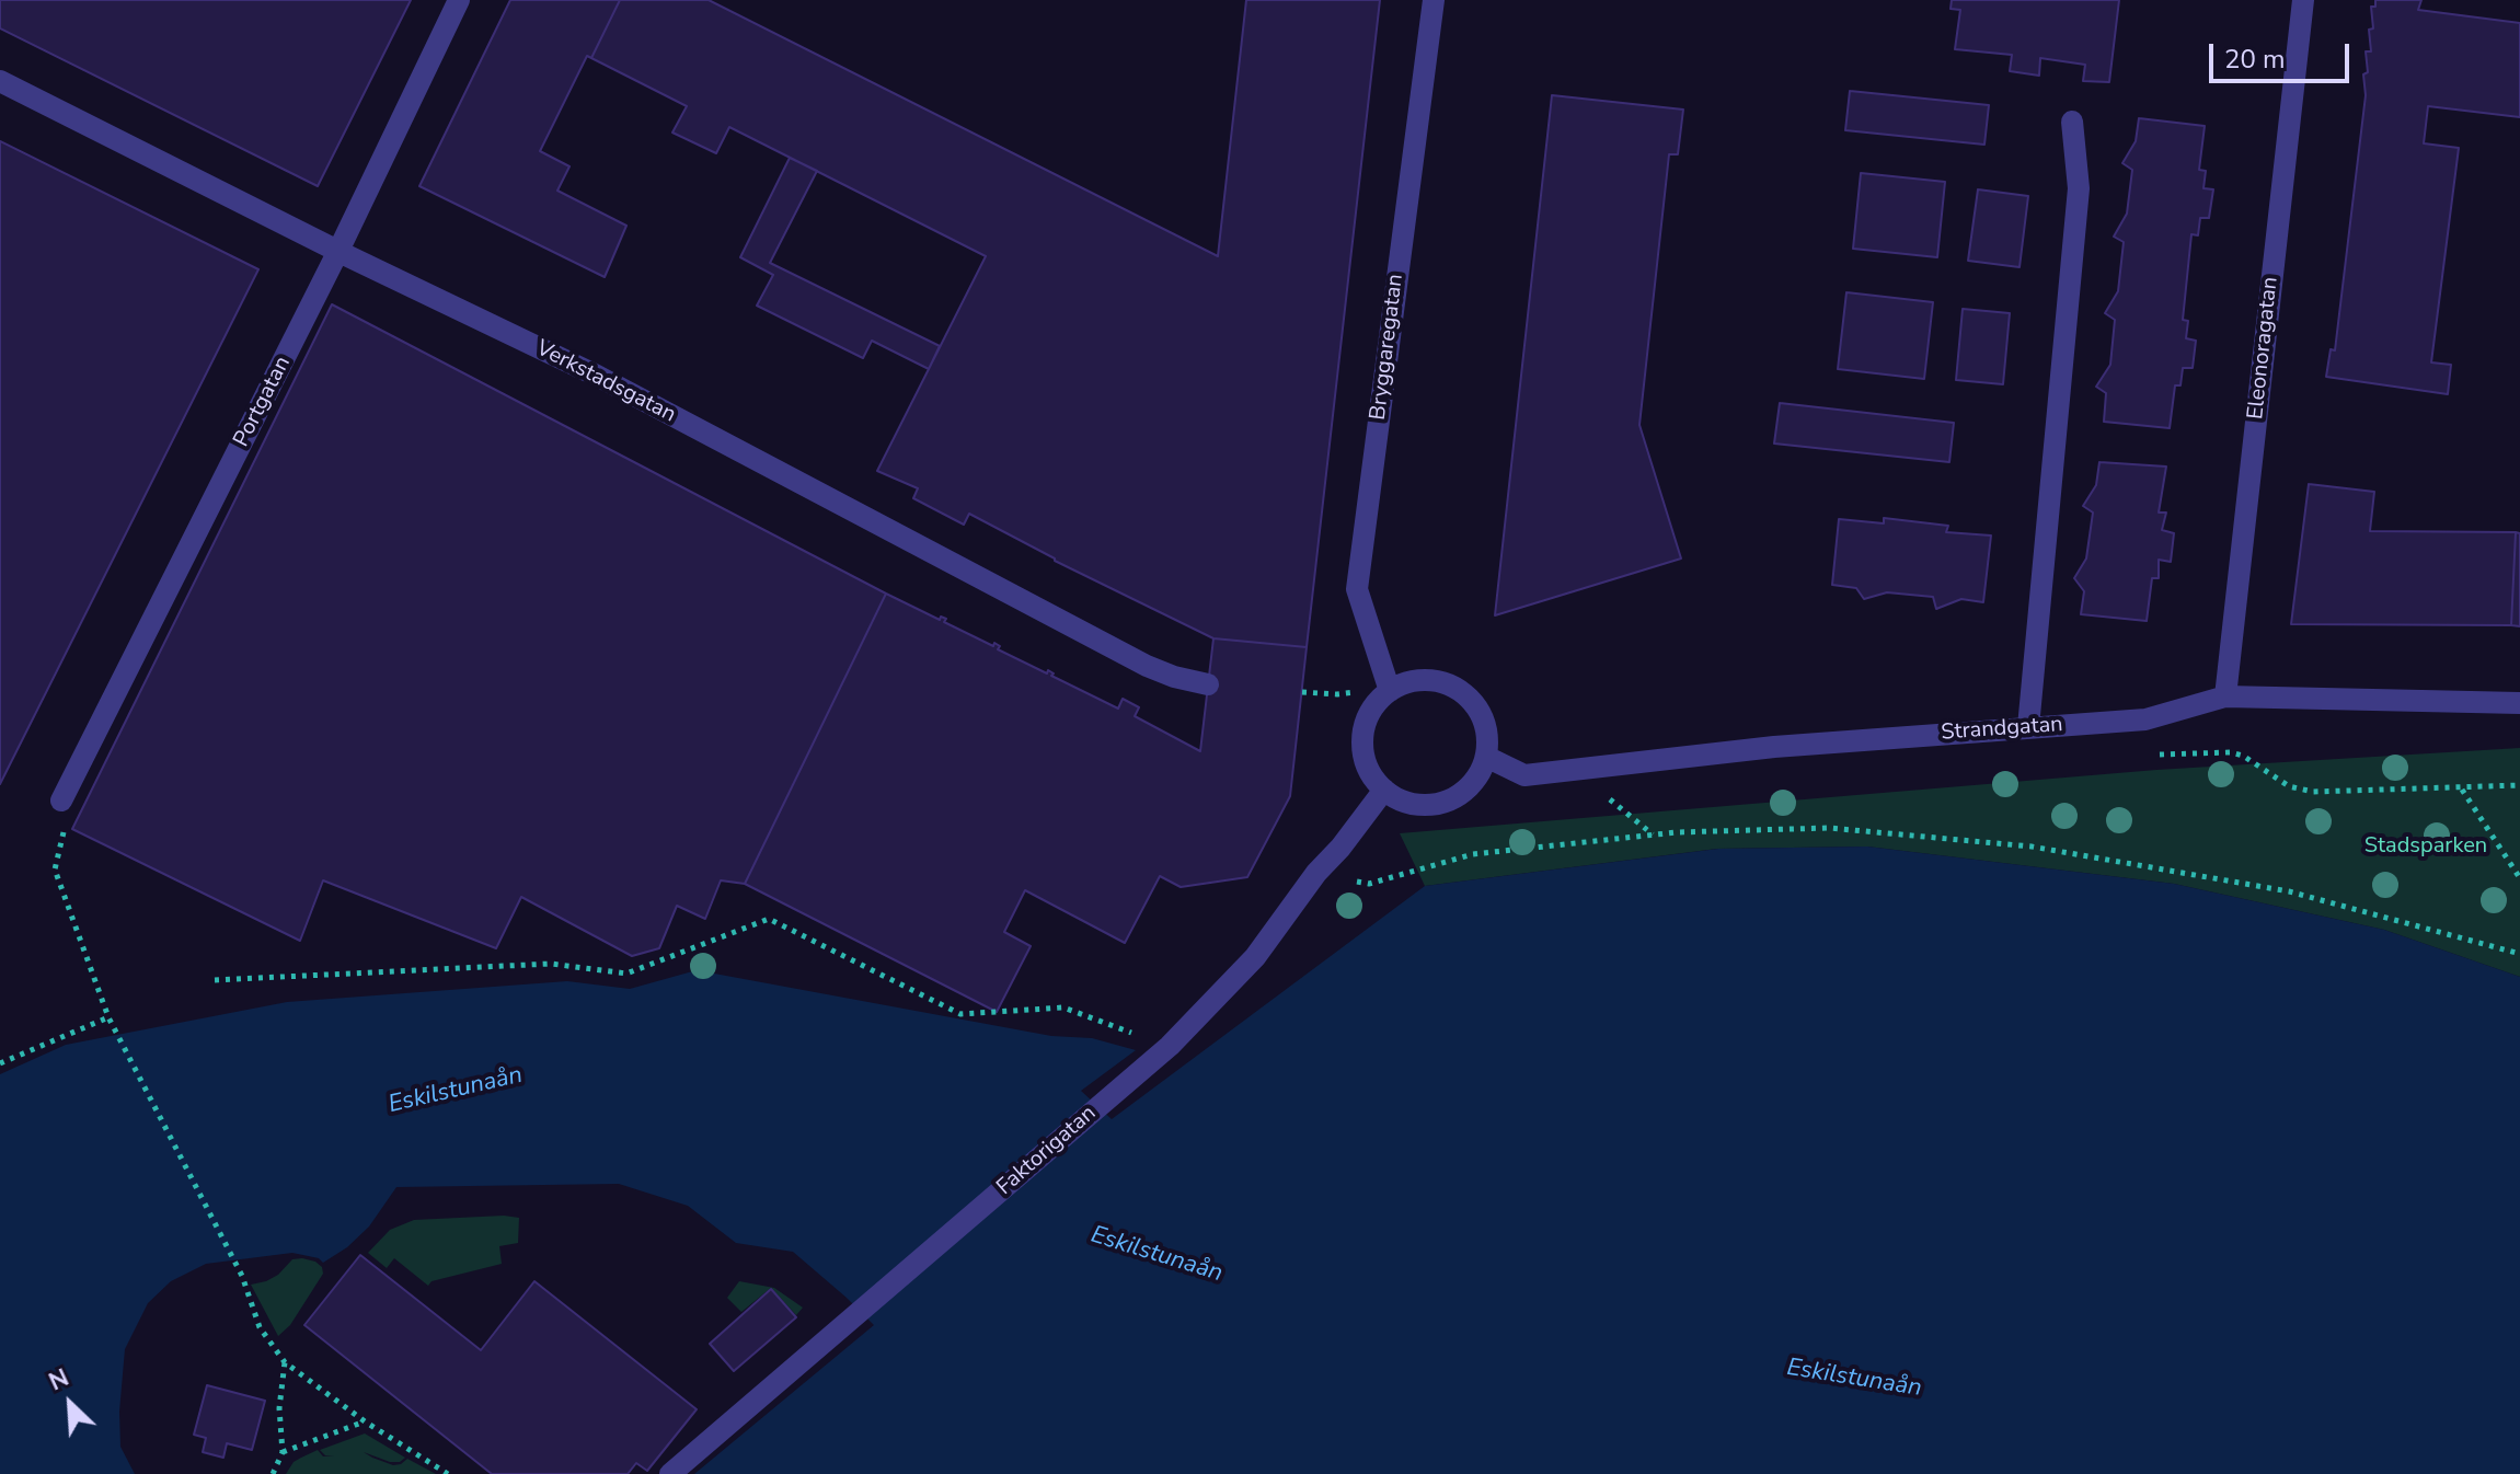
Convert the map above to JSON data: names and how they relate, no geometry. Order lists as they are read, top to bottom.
{
  "streets": {
    "street": [
      "Bryggaregatan",
      "Eleonoragatan",
      "Verkstadsgatan",
      "Portgatan",
      "Strandgatan",
      "Faktorigatan"
    ]
  },
  "crossings": [
    ["Bryggaregatan", "Strandgatan"],
    ["Bryggaregatan", "Faktorigatan"],
    ["Eleonoragatan", "Strandgatan"],
    ["Verkstadsgatan", "Portgatan"],
    ["Strandgatan", "Faktorigatan"]
  ],
  "water": ["Eskilstunaån"],
  "parks": ["Stadsparken"],
  "scale_bar": "20 m",
  "north": "top left"
}
